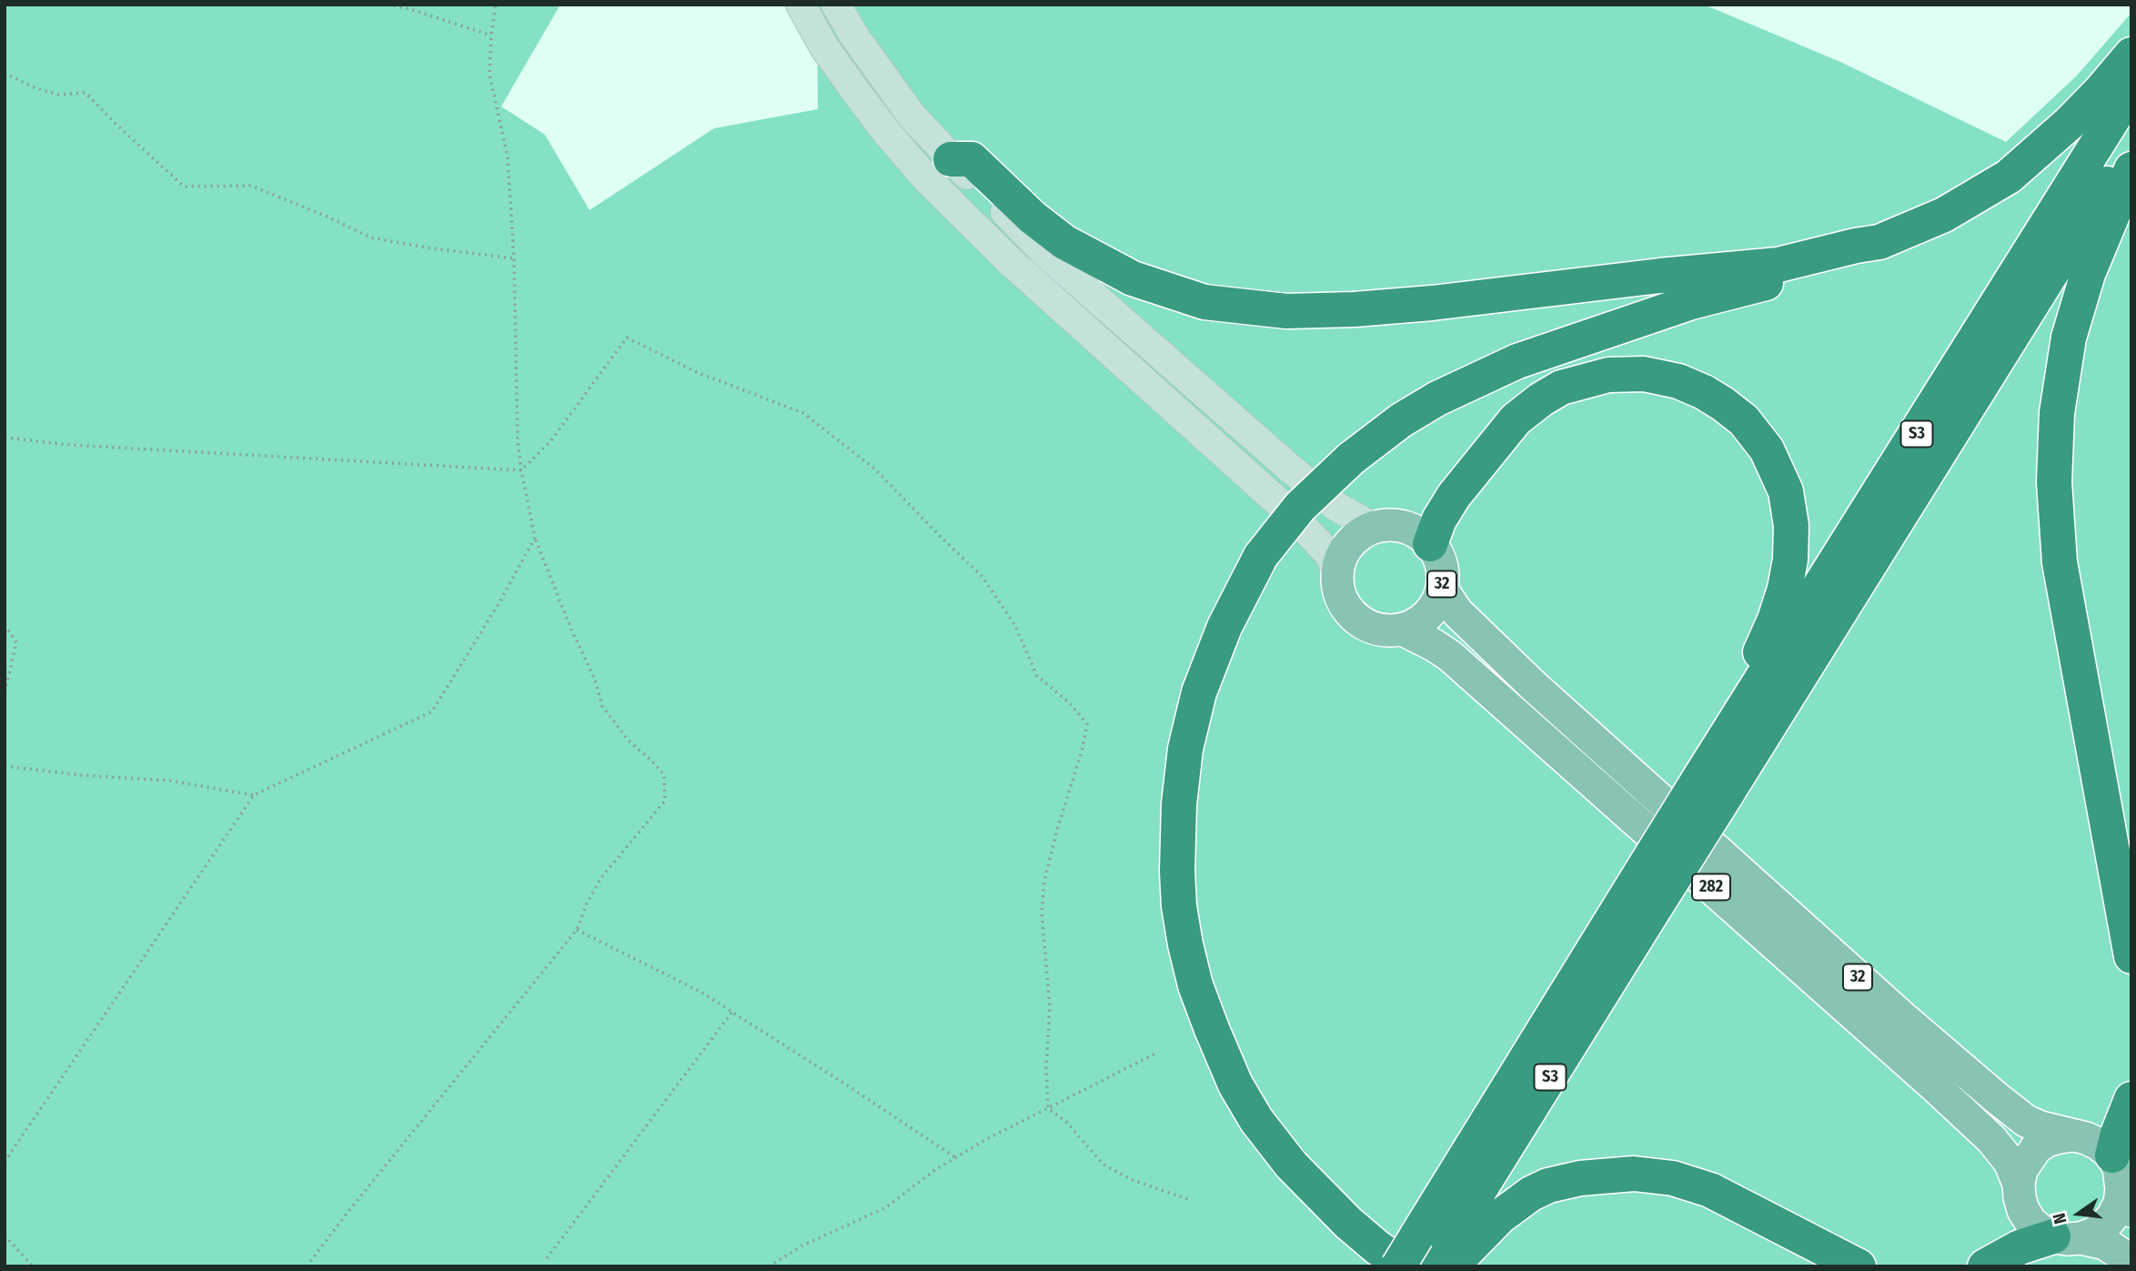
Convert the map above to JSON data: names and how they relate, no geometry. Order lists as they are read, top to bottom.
{
  "streets": {
    "highway": ["S3"],
    "main road": ["32", "282"]
  },
  "crossings": [
    ["32", "282"]
  ],
  "north": "left"
}
